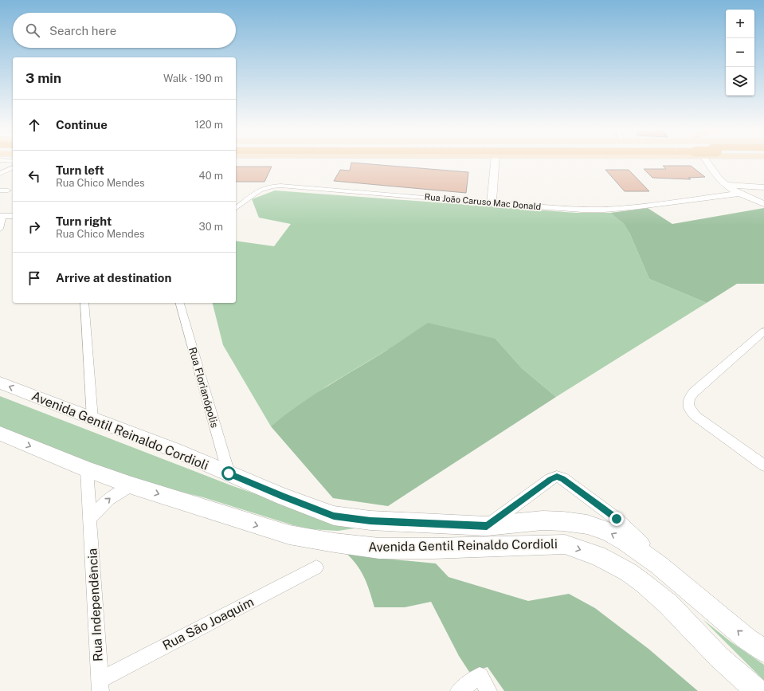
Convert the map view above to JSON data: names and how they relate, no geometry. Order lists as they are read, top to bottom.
{
  "streets": {
    "main road": ["Rua João Caruso Mac Donald", "Avenida Gentil Reinaldo Cordioli"],
    "street": ["Rua Florianópolis", "Rua Independência", "Rua São Joaquim"]
  },
  "crossings": [
    ["Rua Florianópolis", "Avenida Gentil Reinaldo Cordioli"],
    ["Avenida Gentil Reinaldo Cordioli", "Rua Independência"],
    ["Rua Independência", "Rua São Joaquim"]
  ],
  "page": {
    "map_buttons": ["+", "−"],
    "search": "Search here",
    "heading": ["3 min", "Walk · 190 m"],
    "list": [
      ["Continue", "120 m"],
      ["Turn left", "Rua Chico Mendes", "40 m"],
      ["Turn right", "Rua Chico Mendes", "30 m"],
      "Arrive at destination"
    ]
  }
}
